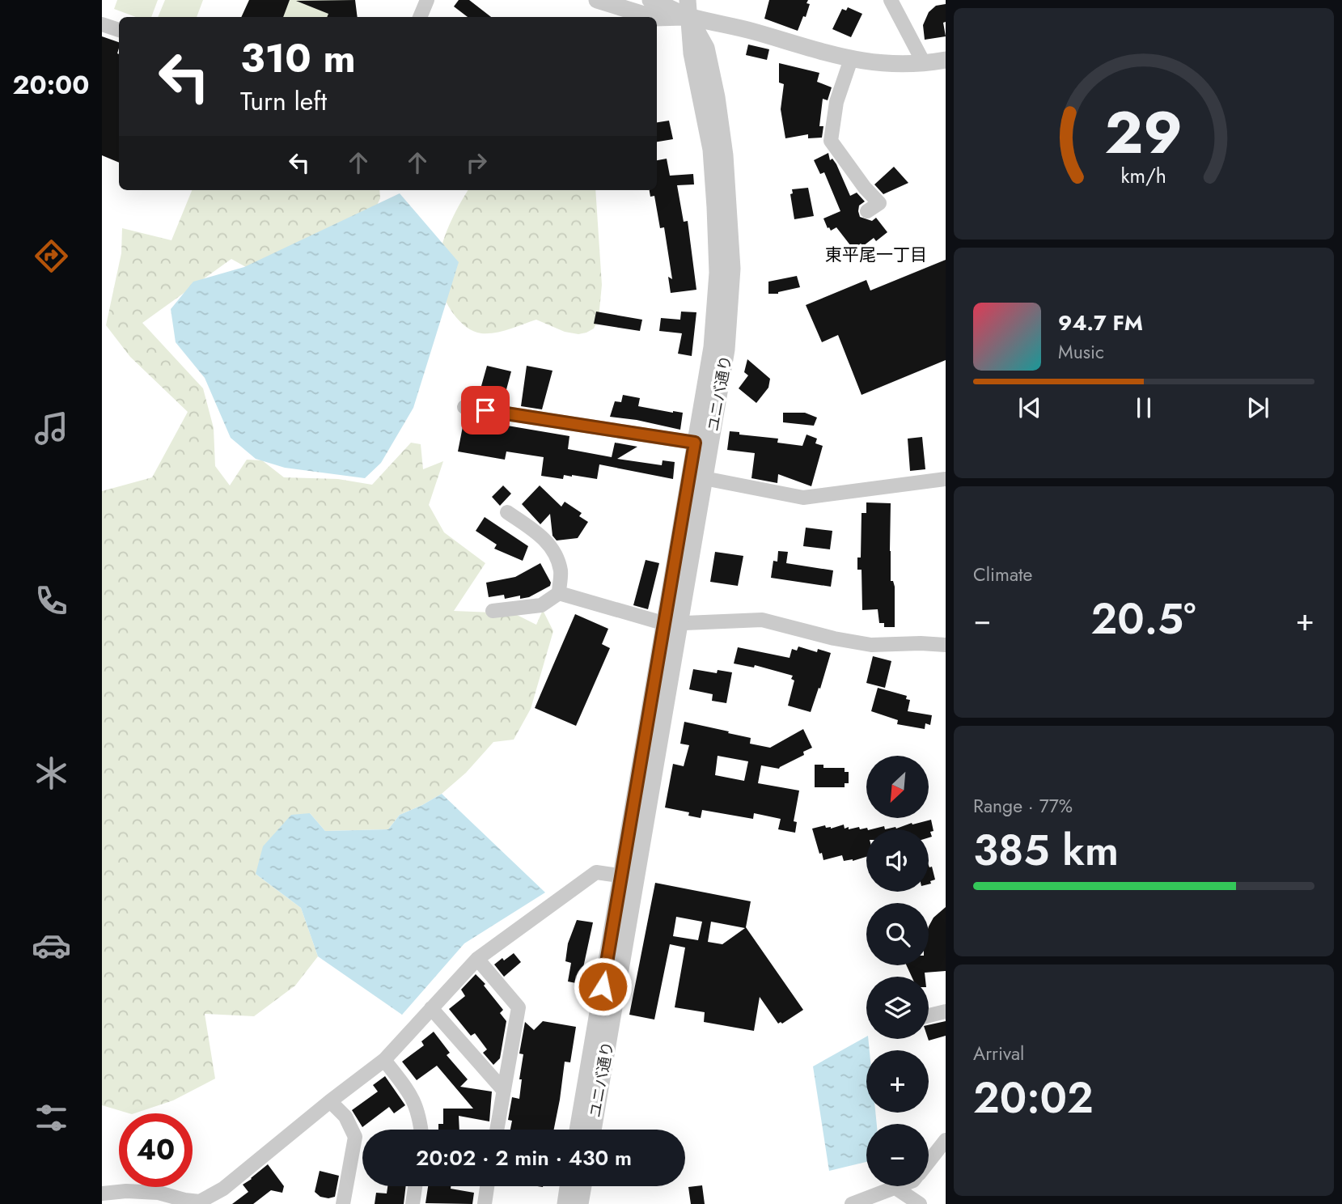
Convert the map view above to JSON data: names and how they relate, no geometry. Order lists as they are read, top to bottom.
{
  "streets": {
    "street": ["ユニバ通り"]
  },
  "districts": ["東平尾一丁目"],
  "north": "bottom left",
  "page": {
    "tabs": "20:00",
    "turn": ["310 m", "Turn left"],
    "song": ["94.7 FM", "Music"],
    "tile": [
      "Climate",
      ["Range · 77%", "385 km"],
      ["Arrival", "20:02"]
    ],
    "heat": ["−", "20.5°", "+"],
    "map_buttons": ["+", "−"],
    "limit": "40",
    "trip": "20:02 · 2 min · 430 m",
    "gauge": ["29", "km/h"]
  }
}
